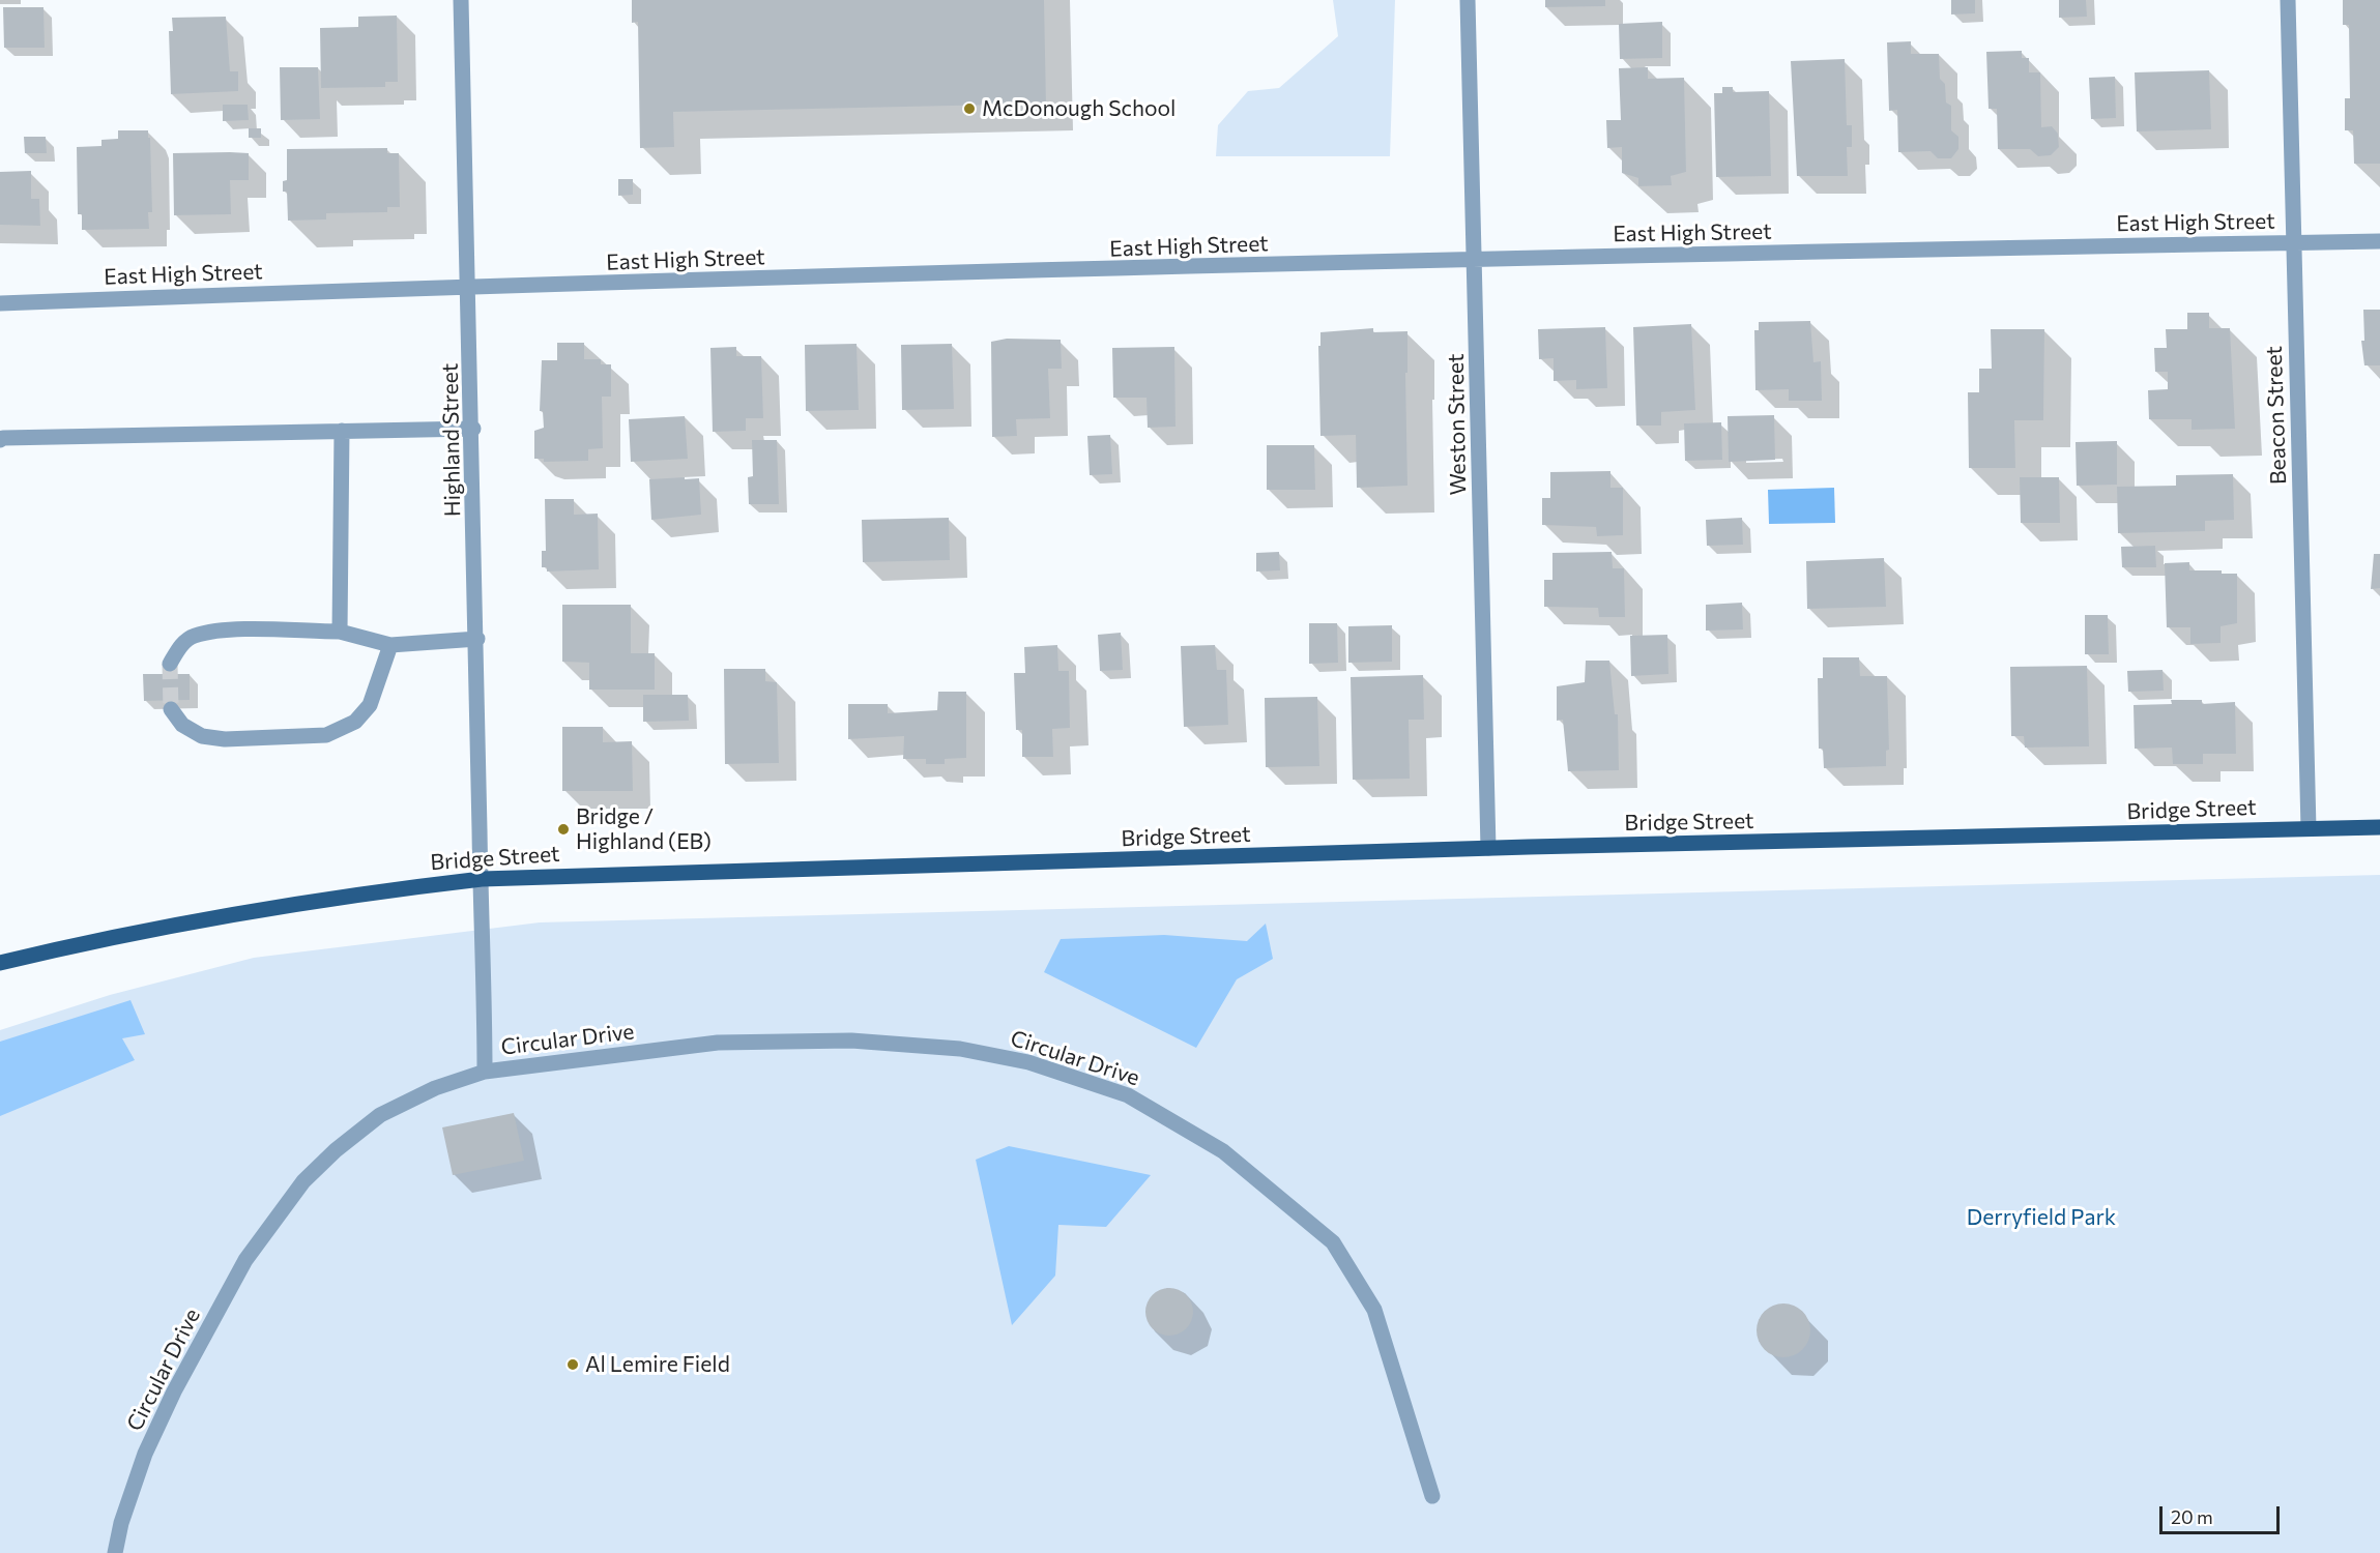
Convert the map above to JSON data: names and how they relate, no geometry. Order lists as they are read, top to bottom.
{
  "streets": {
    "main road": ["Bridge Street"],
    "street": [
      "East High Street",
      "Beacon Street",
      "Weston Street",
      "Highland Street",
      "Circular Drive"
    ]
  },
  "crossings": [
    ["East High Street", "Beacon Street"],
    ["East High Street", "Weston Street"],
    ["East High Street", "Highland Street"],
    ["Beacon Street", "Bridge Street"],
    ["Weston Street", "Bridge Street"],
    ["Highland Street", "Bridge Street"],
    ["Highland Street", "Circular Drive"],
    ["Bridge Street", "Circular Drive"]
  ],
  "parks": ["Derryfield Park"],
  "places": ["McDonough School", "Bridge / Highland (EB)", "Al Lemire Field"],
  "scale_bar": "20 m"
}
